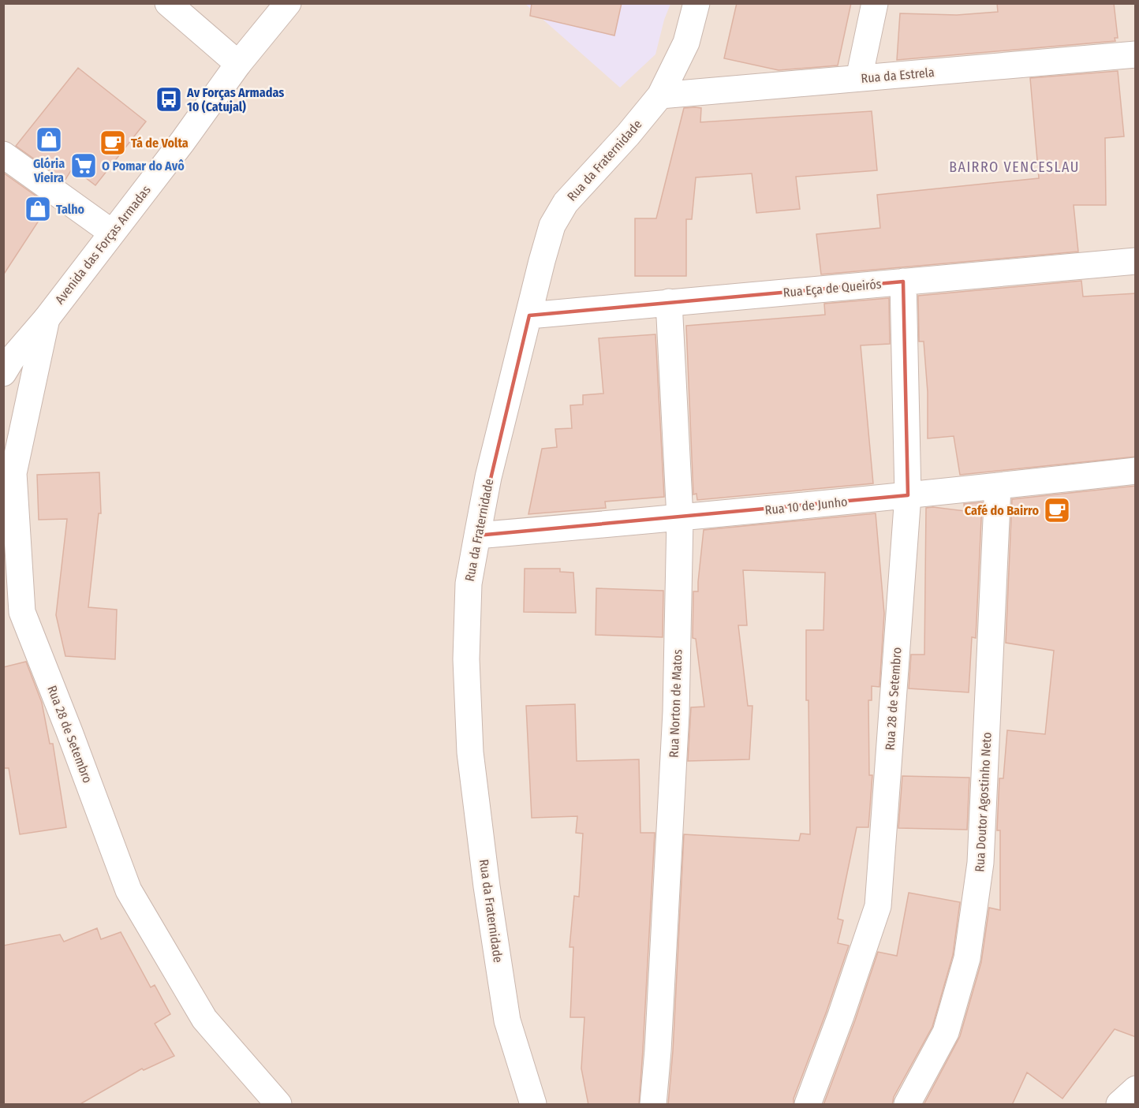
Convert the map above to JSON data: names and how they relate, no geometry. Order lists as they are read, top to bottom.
{
  "streets": {
    "street": [
      "Rua da Estrela",
      "Rua da Fraternidade",
      "Avenida das Forças Armadas",
      "Rua Eça de Queirós",
      "Rua 10 de Junho",
      "Rua 28 de Setembro",
      "Rua Norton de Matos",
      "Rua Doutor Agostinho Neto"
    ]
  },
  "crossings": [
    ["Rua da Estrela", "Rua da Fraternidade"],
    ["Rua da Fraternidade", "Rua Eça de Queirós"],
    ["Rua da Fraternidade", "Rua 10 de Junho"],
    ["Avenida das Forças Armadas", "Rua 28 de Setembro"],
    ["Rua Eça de Queirós", "Rua 28 de Setembro"],
    ["Rua Eça de Queirós", "Rua Norton de Matos"],
    ["Rua 10 de Junho", "Rua 28 de Setembro"],
    ["Rua 10 de Junho", "Rua Norton de Matos"],
    ["Rua 10 de Junho", "Rua Doutor Agostinho Neto"]
  ],
  "districts": ["BAIRRO VENCESLAU"],
  "places": {
    "bus stop": ["Av Forças Armadas 10 (Catujal)"],
    "shop": ["Glória Vieira", "Talho"],
    "cafe": ["Tá de Volta", "Café do Bairro"],
    "supermarket": ["O Pomar do Avô"]
  }
}
